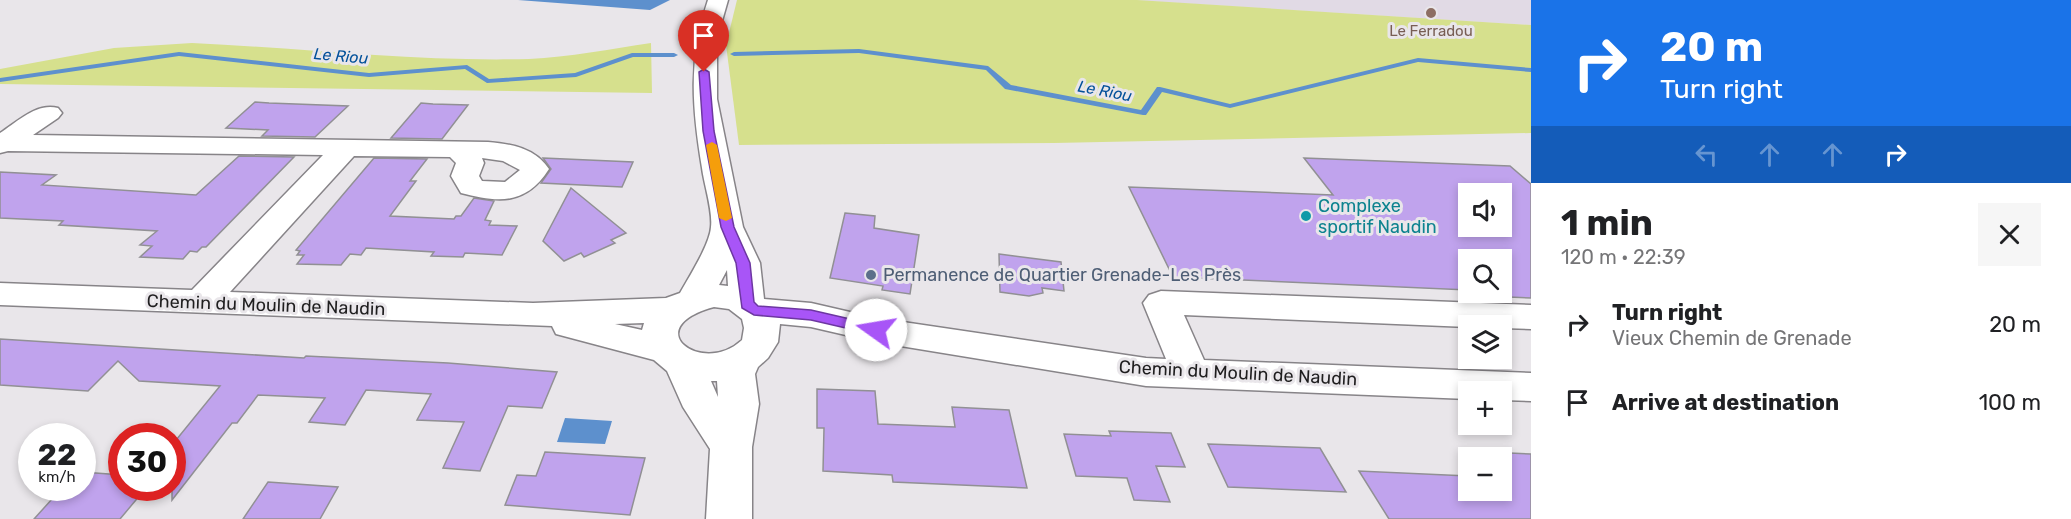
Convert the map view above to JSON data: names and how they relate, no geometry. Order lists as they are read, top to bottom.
{
  "streets": {
    "street": ["Chemin du Moulin de Naudin"]
  },
  "water": ["Le Riou"],
  "places": ["Le Ferradou", "Complexe sportif Naudin", "Permanence de Quartier Grenade-Les Près"],
  "page": {
    "turn": ["20 m", "Turn right"],
    "map_buttons": ["+", "−"],
    "heading": ["1 min", "120 m · 22:39"],
    "list": [
      {
        "name": "Turn right",
        "note": "Vieux Chemin de Grenade",
        "value": "20 m"
      },
      {
        "name": "Arrive at destination",
        "value": "100 m"
      }
    ],
    "speed": "22 km/h",
    "limit": "30"
  }
}
